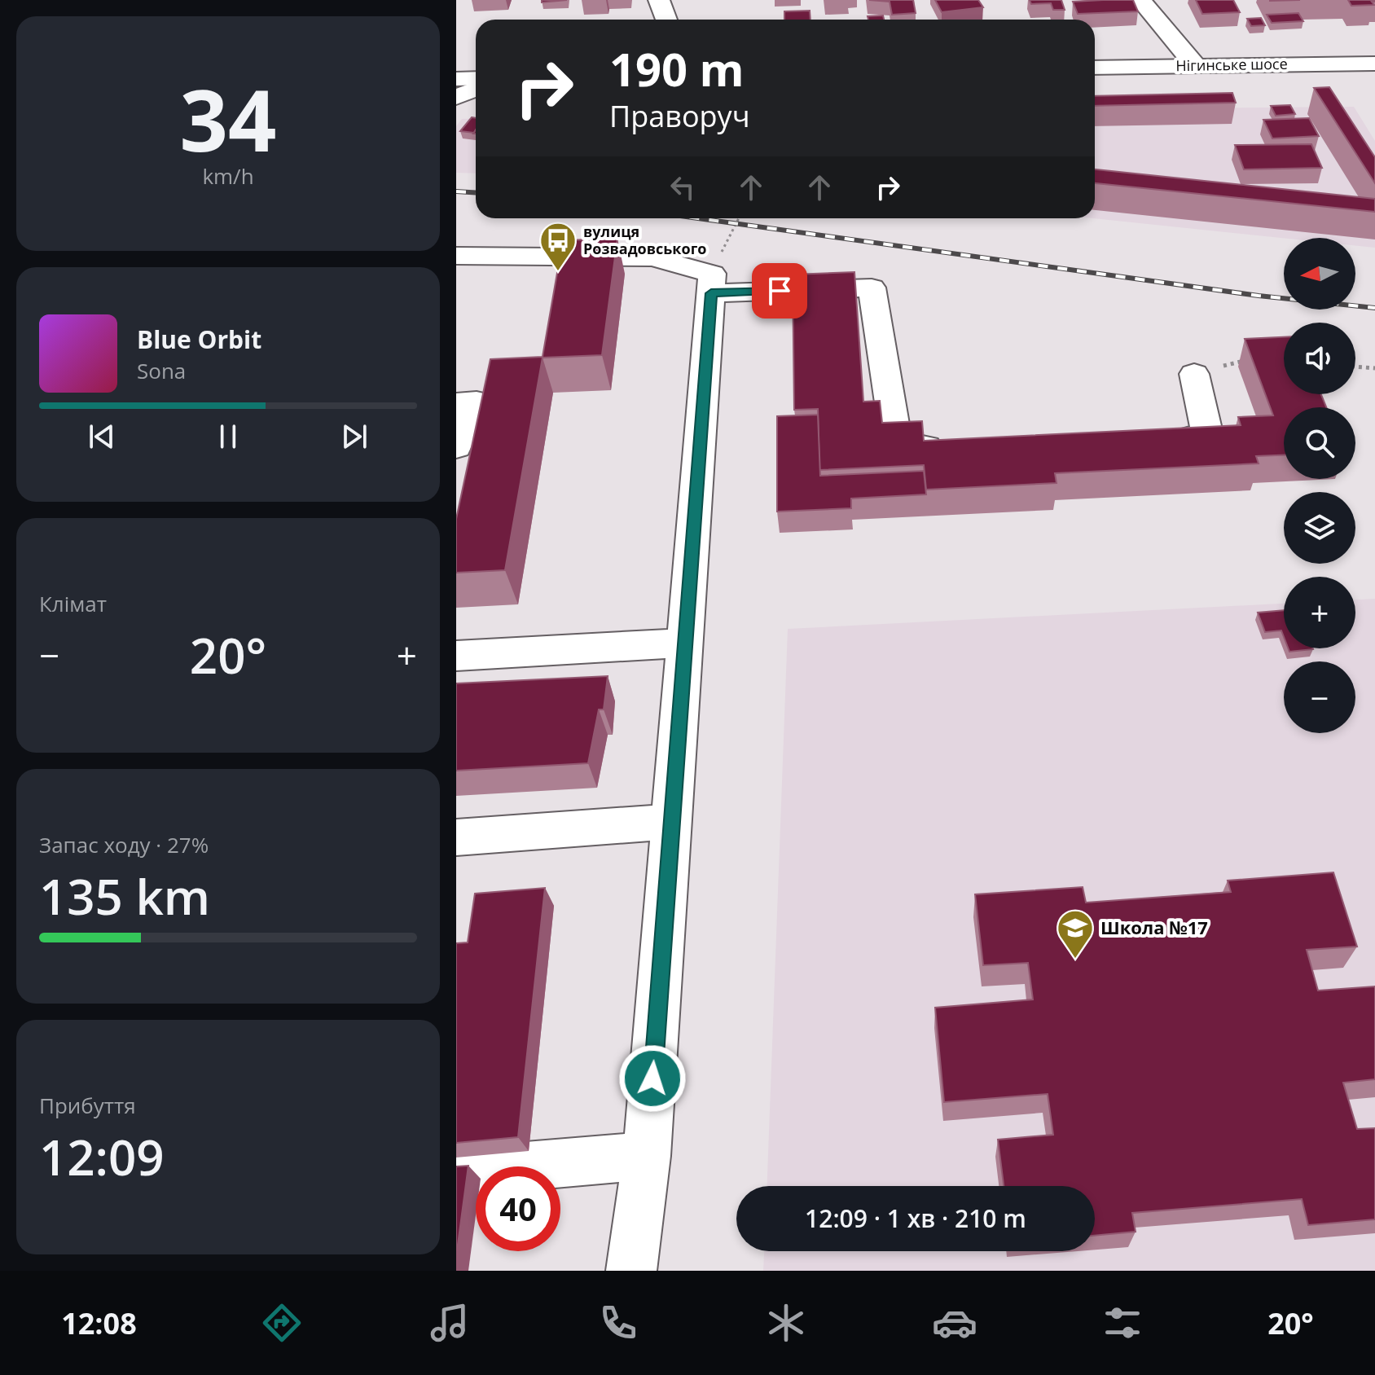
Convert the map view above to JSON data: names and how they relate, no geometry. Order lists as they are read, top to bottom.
{
  "streets": {
    "street": ["Нігинське шосе"]
  },
  "places": {
    "bus stop": ["вулиця Розвадовського"],
    "school or university": ["Школа №17"]
  },
  "north": "left",
  "page": {
    "tile": [
      ["34", "km/h"],
      "Клімат",
      ["Запас ходу · 27%", "135 km"],
      ["Прибуття", "12:09"]
    ],
    "turn": ["190 m", "Праворуч"],
    "map_buttons": ["+", "−"],
    "song": ["Blue Orbit", "Sona"],
    "heat": ["−", "20°", "+"],
    "limit": "40",
    "trip": "12:09 · 1 хв · 210 m",
    "tabs": ["12:08", "20°"]
  }
}
